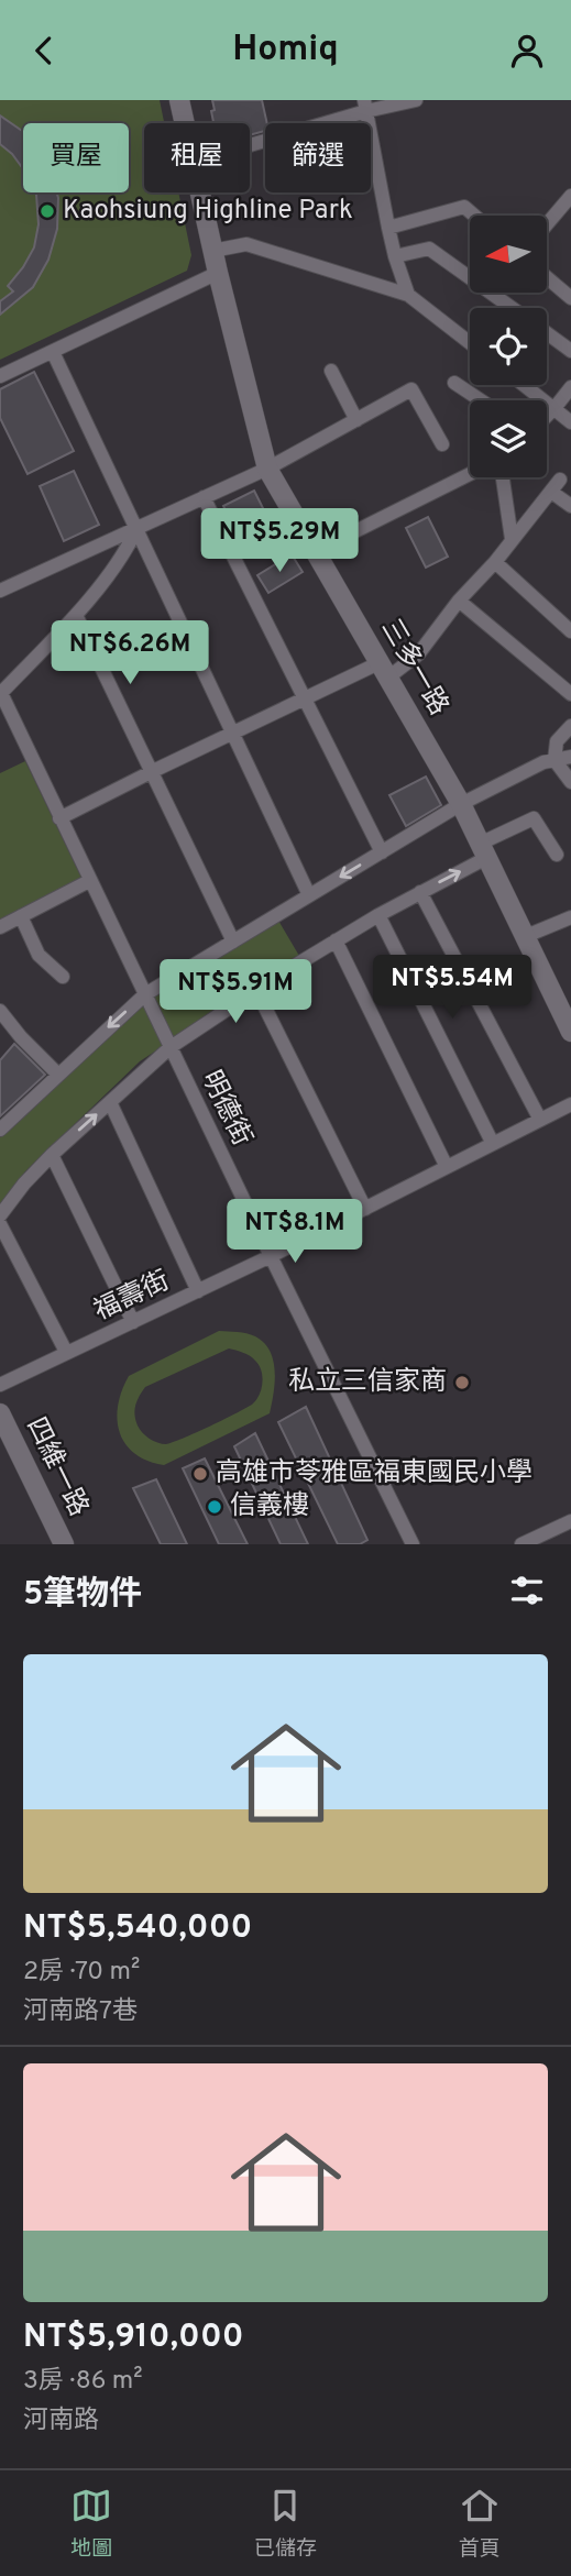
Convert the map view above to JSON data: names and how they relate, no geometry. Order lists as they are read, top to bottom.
{
  "streets": {
    "street": [
      "三多一路",
      "明德街",
      "福壽街",
      "四維一路"
    ]
  },
  "crossings": [
    ["明德街", "福壽街"]
  ],
  "places": [
    "Kaohsiung Highline Park",
    "私立三信家商",
    "高雄市苓雅區福東國民小學",
    "信義樓"
  ],
  "north": "left",
  "page": {
    "header": "Homiq",
    "chip": ["買屋", "租屋", "篩選"],
    "price": [
      "NT$5.29M",
      "NT$6.26M",
      "NT$5.54M",
      "NT$5.91M",
      "NT$8.1M"
    ],
    "heading": "5筆物件",
    "list": [
      {
        "name": "NT$5,540,000",
        "note": "2房 · 70 m² · 河南路7巷"
      },
      {
        "name": "NT$5,910,000",
        "note": "3房 · 86 m² · 河南路"
      }
    ],
    "tabs": ["地圖", "已儲存", "首頁"]
  }
}
